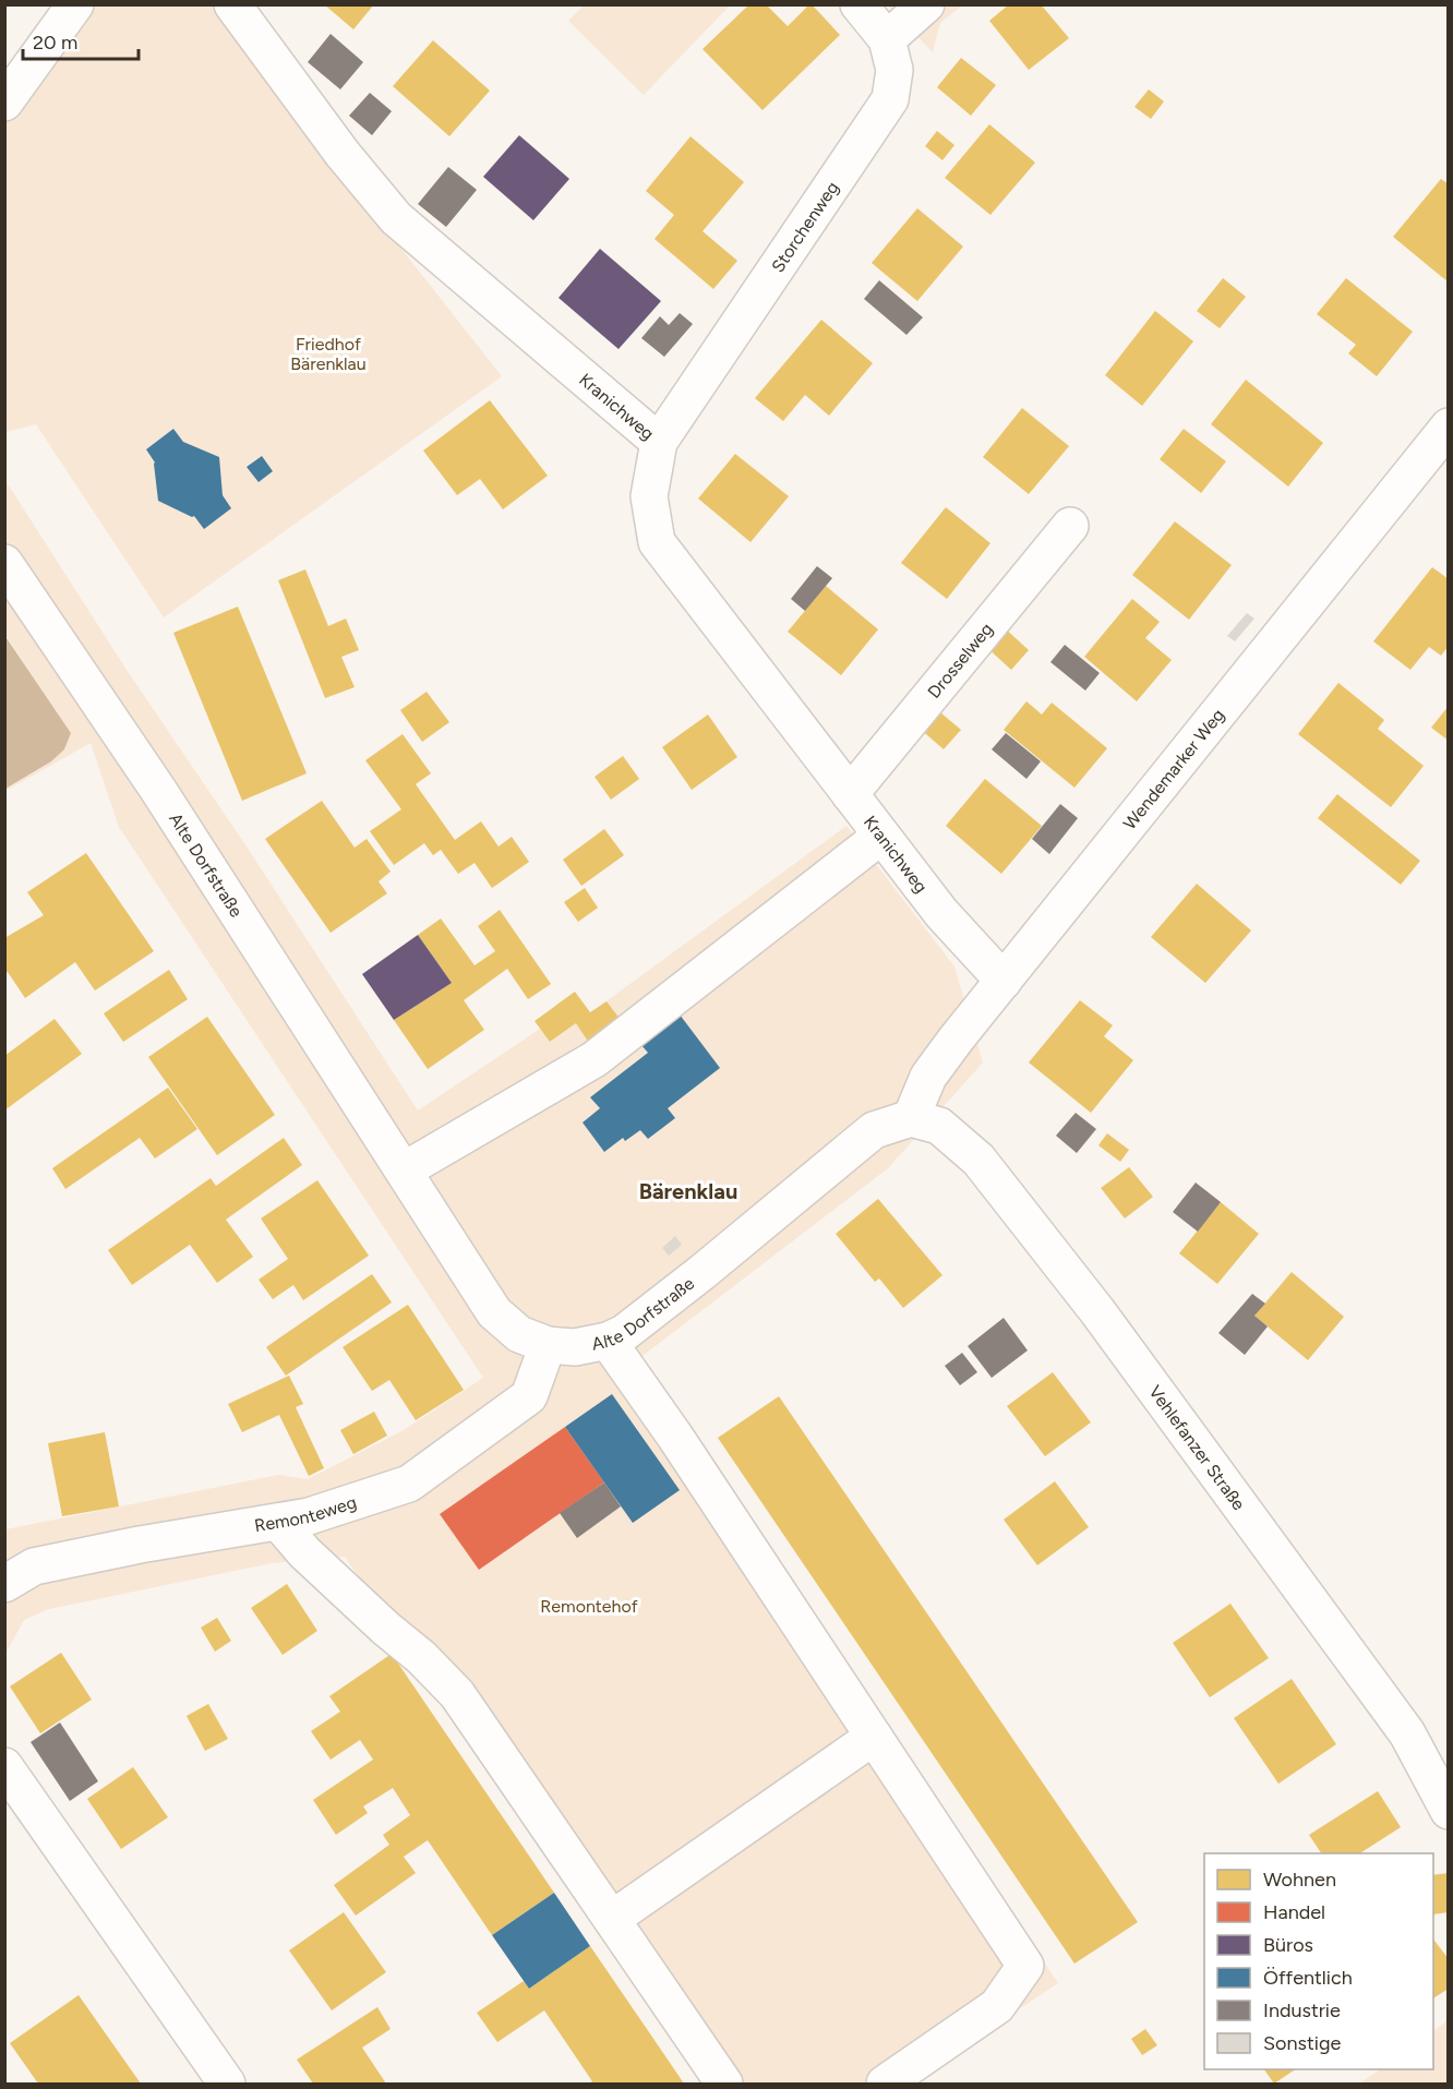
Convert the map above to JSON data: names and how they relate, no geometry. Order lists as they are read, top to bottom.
{
  "streets": {
    "street": [
      "Storchenweg",
      "Kranichweg",
      "Drosselweg",
      "Wendemarker Weg",
      "Alte Dorfstraße",
      "Vehlefanzer Straße",
      "Remonteweg"
    ]
  },
  "crossings": [
    ["Storchenweg", "Kranichweg"],
    ["Kranichweg", "Drosselweg"],
    ["Kranichweg", "Wendemarker Weg"],
    ["Wendemarker Weg", "Alte Dorfstraße"],
    ["Wendemarker Weg", "Vehlefanzer Straße"],
    ["Alte Dorfstraße", "Vehlefanzer Straße"],
    ["Alte Dorfstraße", "Remonteweg"]
  ],
  "districts": ["Bärenklau"],
  "parks": ["Friedhof Bärenklau", "Remontehof"],
  "legend": [
    "Wohnen",
    "Handel",
    "Büros",
    "Öffentlich",
    "Industrie",
    "Sonstige"
  ],
  "scale_bar": "20 m"
}
